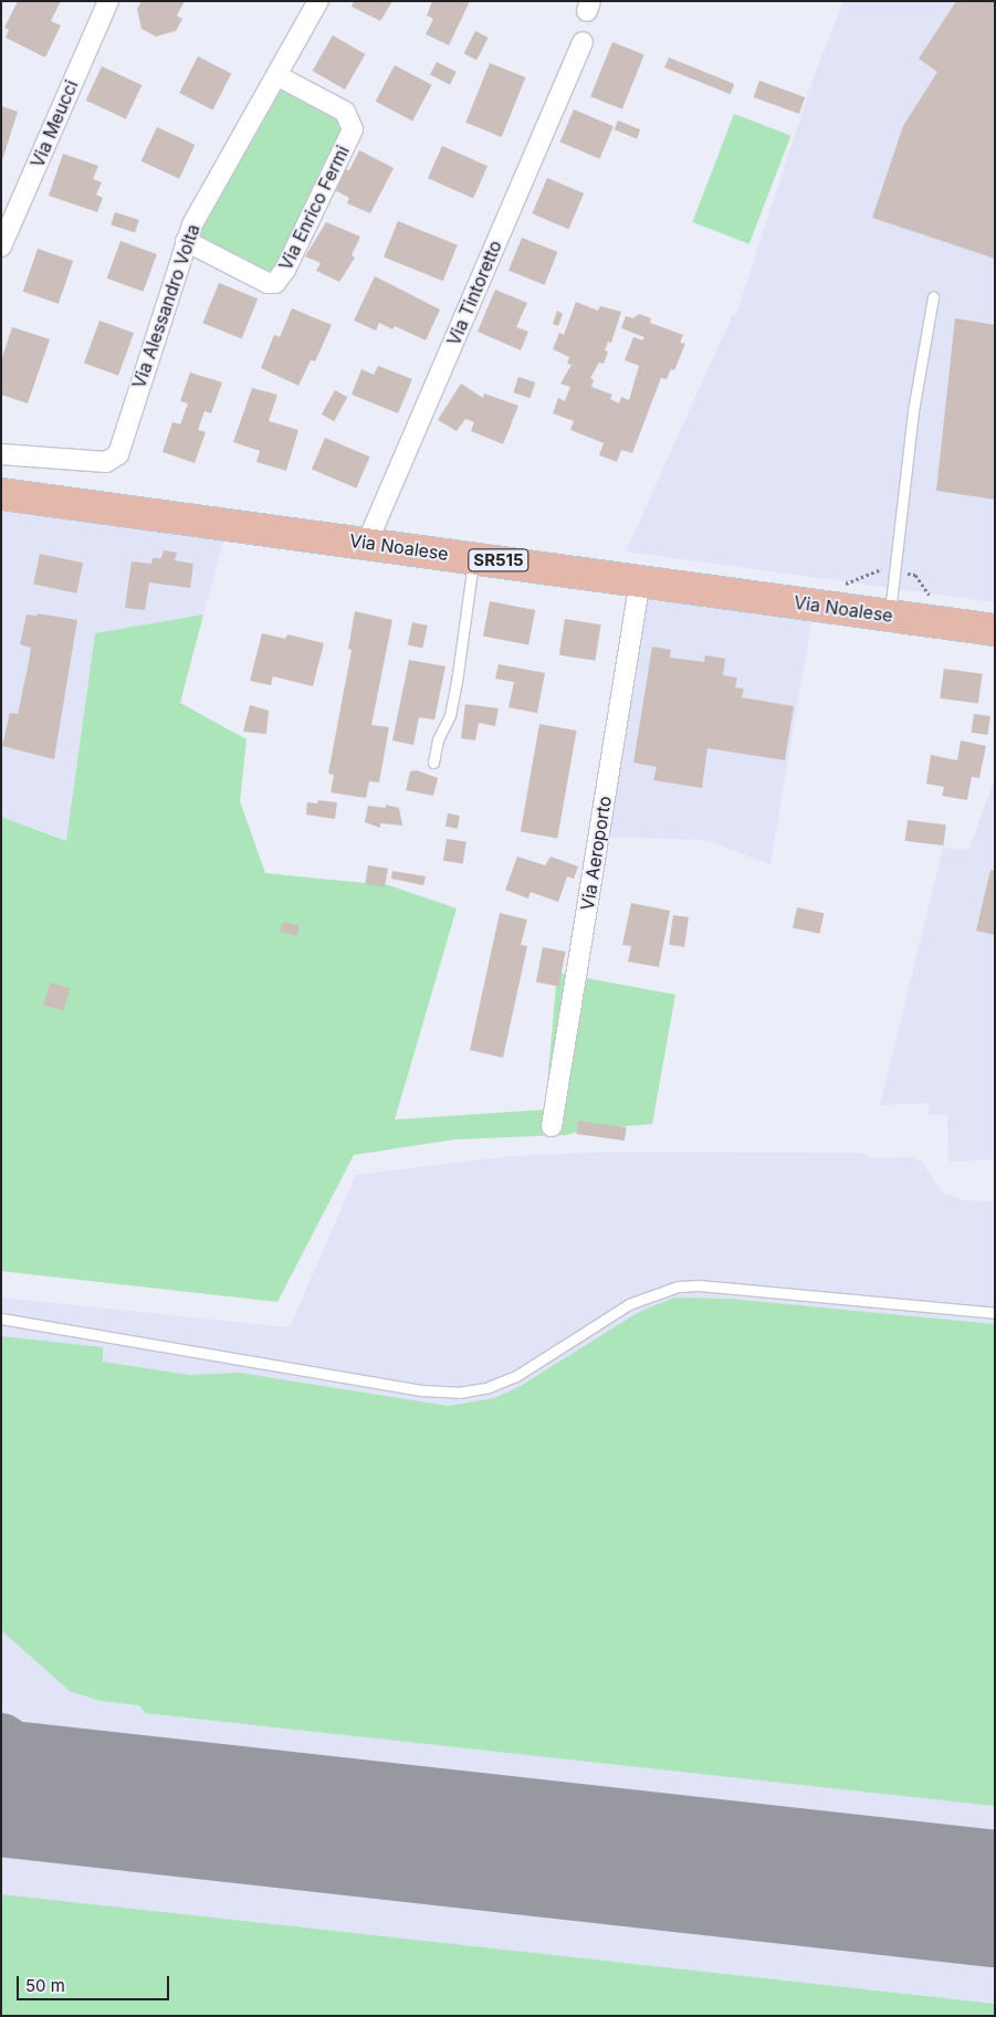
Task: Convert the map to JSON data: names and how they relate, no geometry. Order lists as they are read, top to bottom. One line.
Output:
{"streets":{"main road":["Via Noalese","SR515"],"street":["Via Meucci","Via Enrico Fermi","Via Tintoretto","Via Alessandro Volta","Via Aeroporto"]},"crossings":[["Via Enrico Fermi","Via Alessandro Volta"],["Via Tintoretto","Via Noalese"],["Via Noalese","Via Aeroporto"]],"scale_bar":"50 m"}
